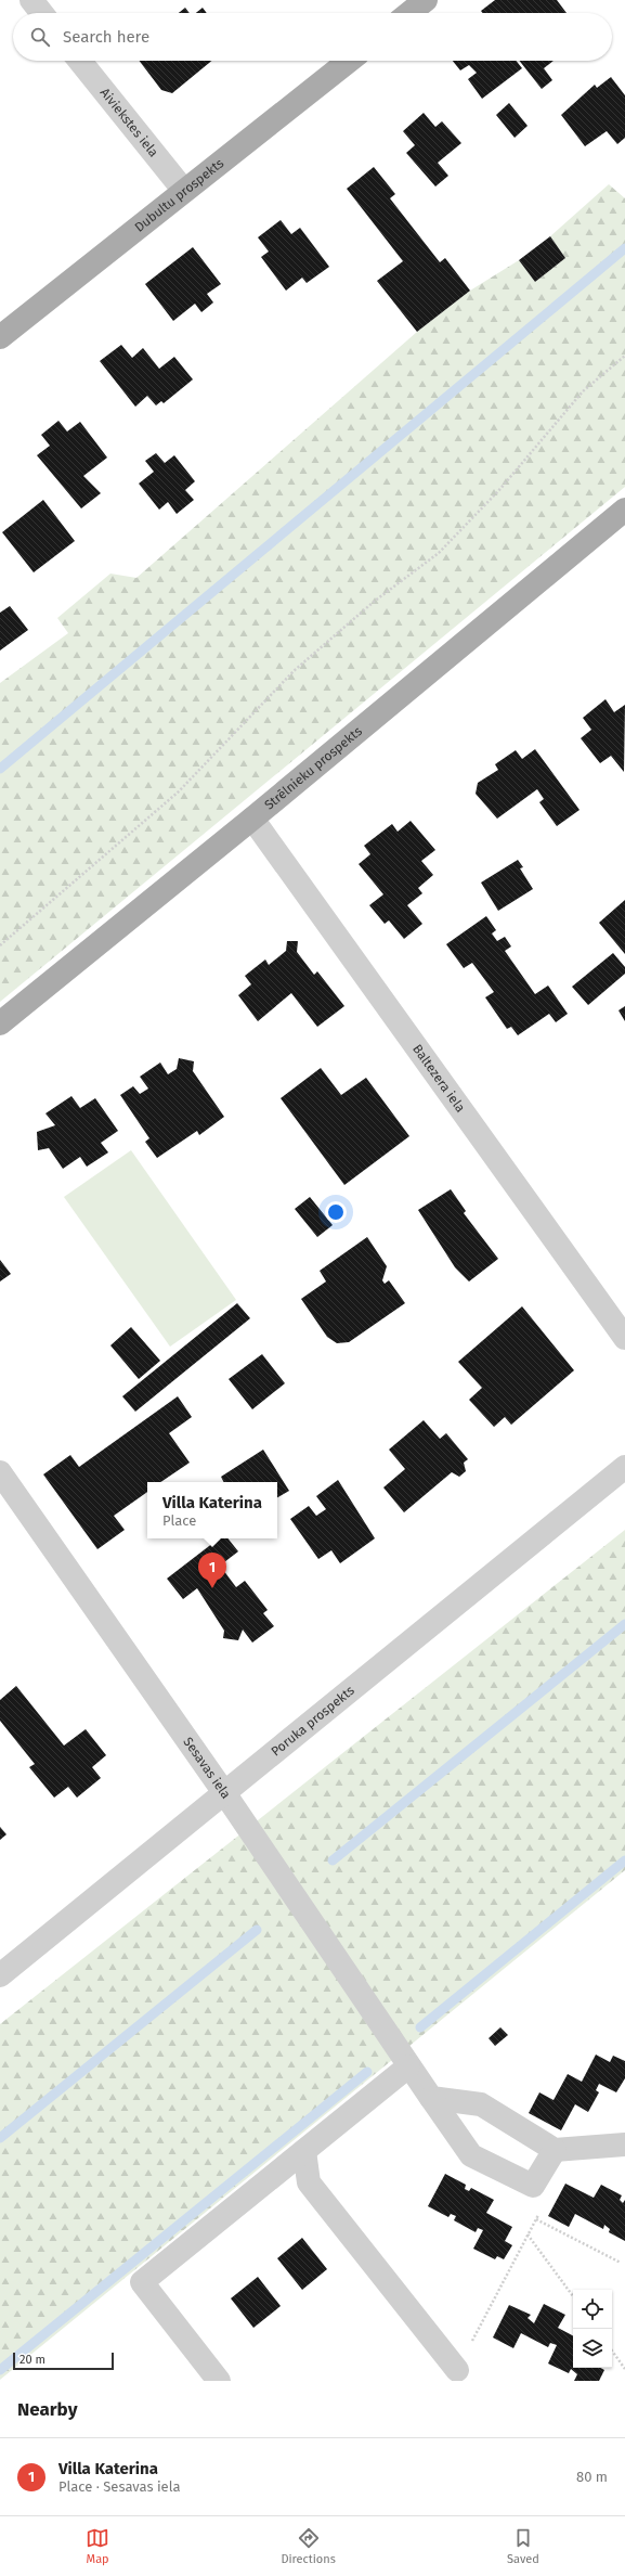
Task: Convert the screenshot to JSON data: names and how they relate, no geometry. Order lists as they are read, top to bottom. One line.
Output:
{"streets":{"main road":["Dubultu prospekts","Strēlnieku prospekts"],"street":["Aiviekstes iela","Baltezera iela","Poruka prospekts","Sesavas iela"]},"crossings":[["Aiviekstes iela","Dubultu prospekts"],["Strēlnieku prospekts","Baltezera iela"],["Poruka prospekts","Sesavas iela"]],"scale_bar":"20 m","page":{"search":"Search here","popup":["Villa Katerina","Place"],"pins":"1","scale":"20 m","heading":"Nearby","list":[{"mark":"1","name":"Villa Katerina","note":"Place · Sesavas iela","value":"80 m"}],"nav":["Map","Directions","Saved"]}}
